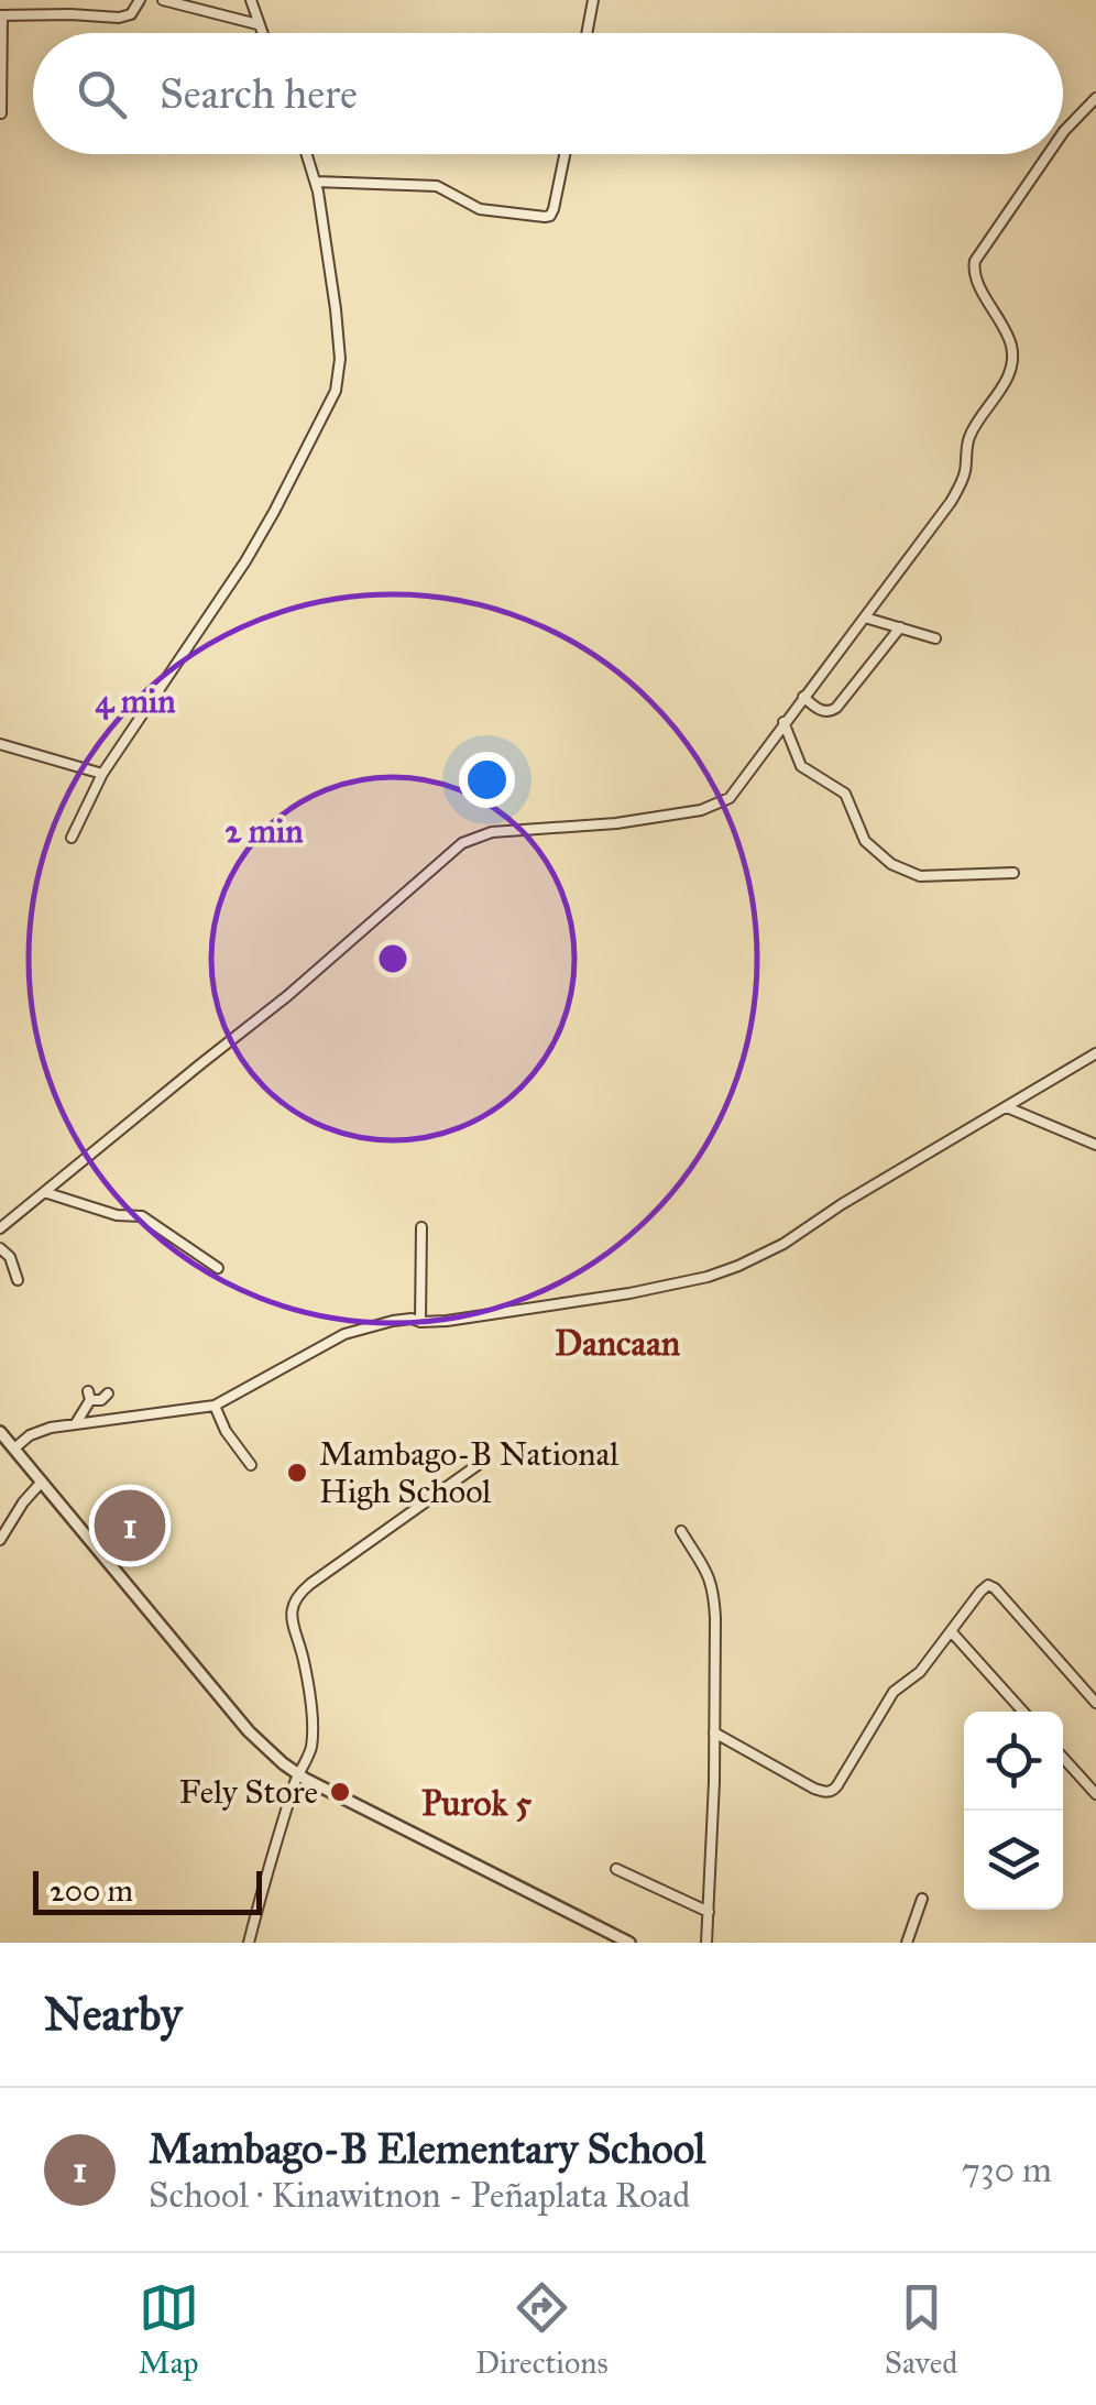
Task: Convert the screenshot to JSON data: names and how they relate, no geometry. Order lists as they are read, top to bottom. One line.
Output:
{"districts":["Dancaan","Purok 5"],"places":["Mambago-B National High School","Fely Store"],"scale_bar":"200 m","page":{"search":"Search here","pins":"1","scale":"200 m","heading":"Nearby","list":[{"mark":"1","name":"Mambago-B Elementary School","note":"School · Kinawitnon - Peñaplata Road","value":"730 m"}],"nav":["Map","Directions","Saved"]},"rings":["4 min","2 min"]}
